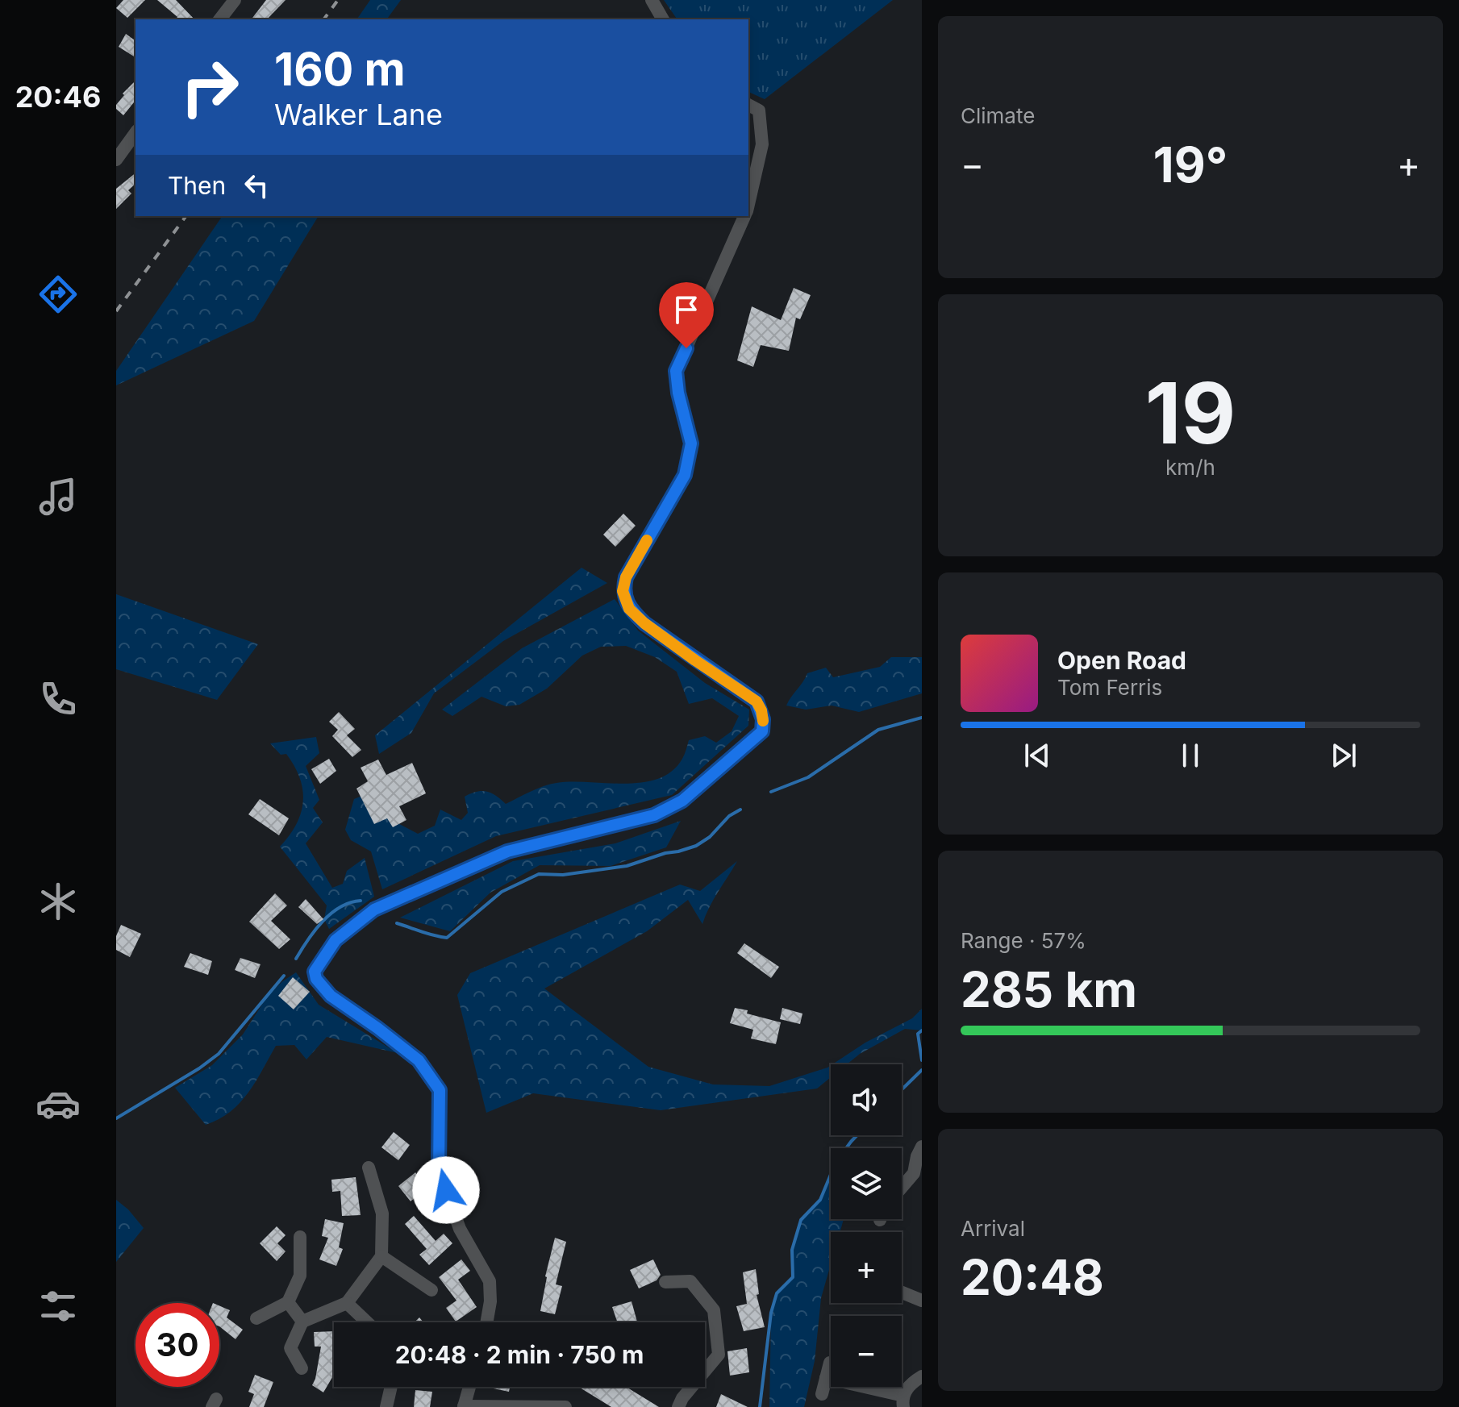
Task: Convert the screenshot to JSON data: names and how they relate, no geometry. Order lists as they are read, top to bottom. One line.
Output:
{"page":{"tabs":"20:46","tile":["Climate",["19","km/h"],["Range · 57%","285 km"],["Arrival","20:48"]],"turn":["160 m","Walker Lane"],"heat":["−","19°","+"],"then":"Then","song":["Open Road","Tom Ferris"],"map_buttons":["+","−"],"limit":"30","trip":"20:48 · 2 min · 750 m"}}
